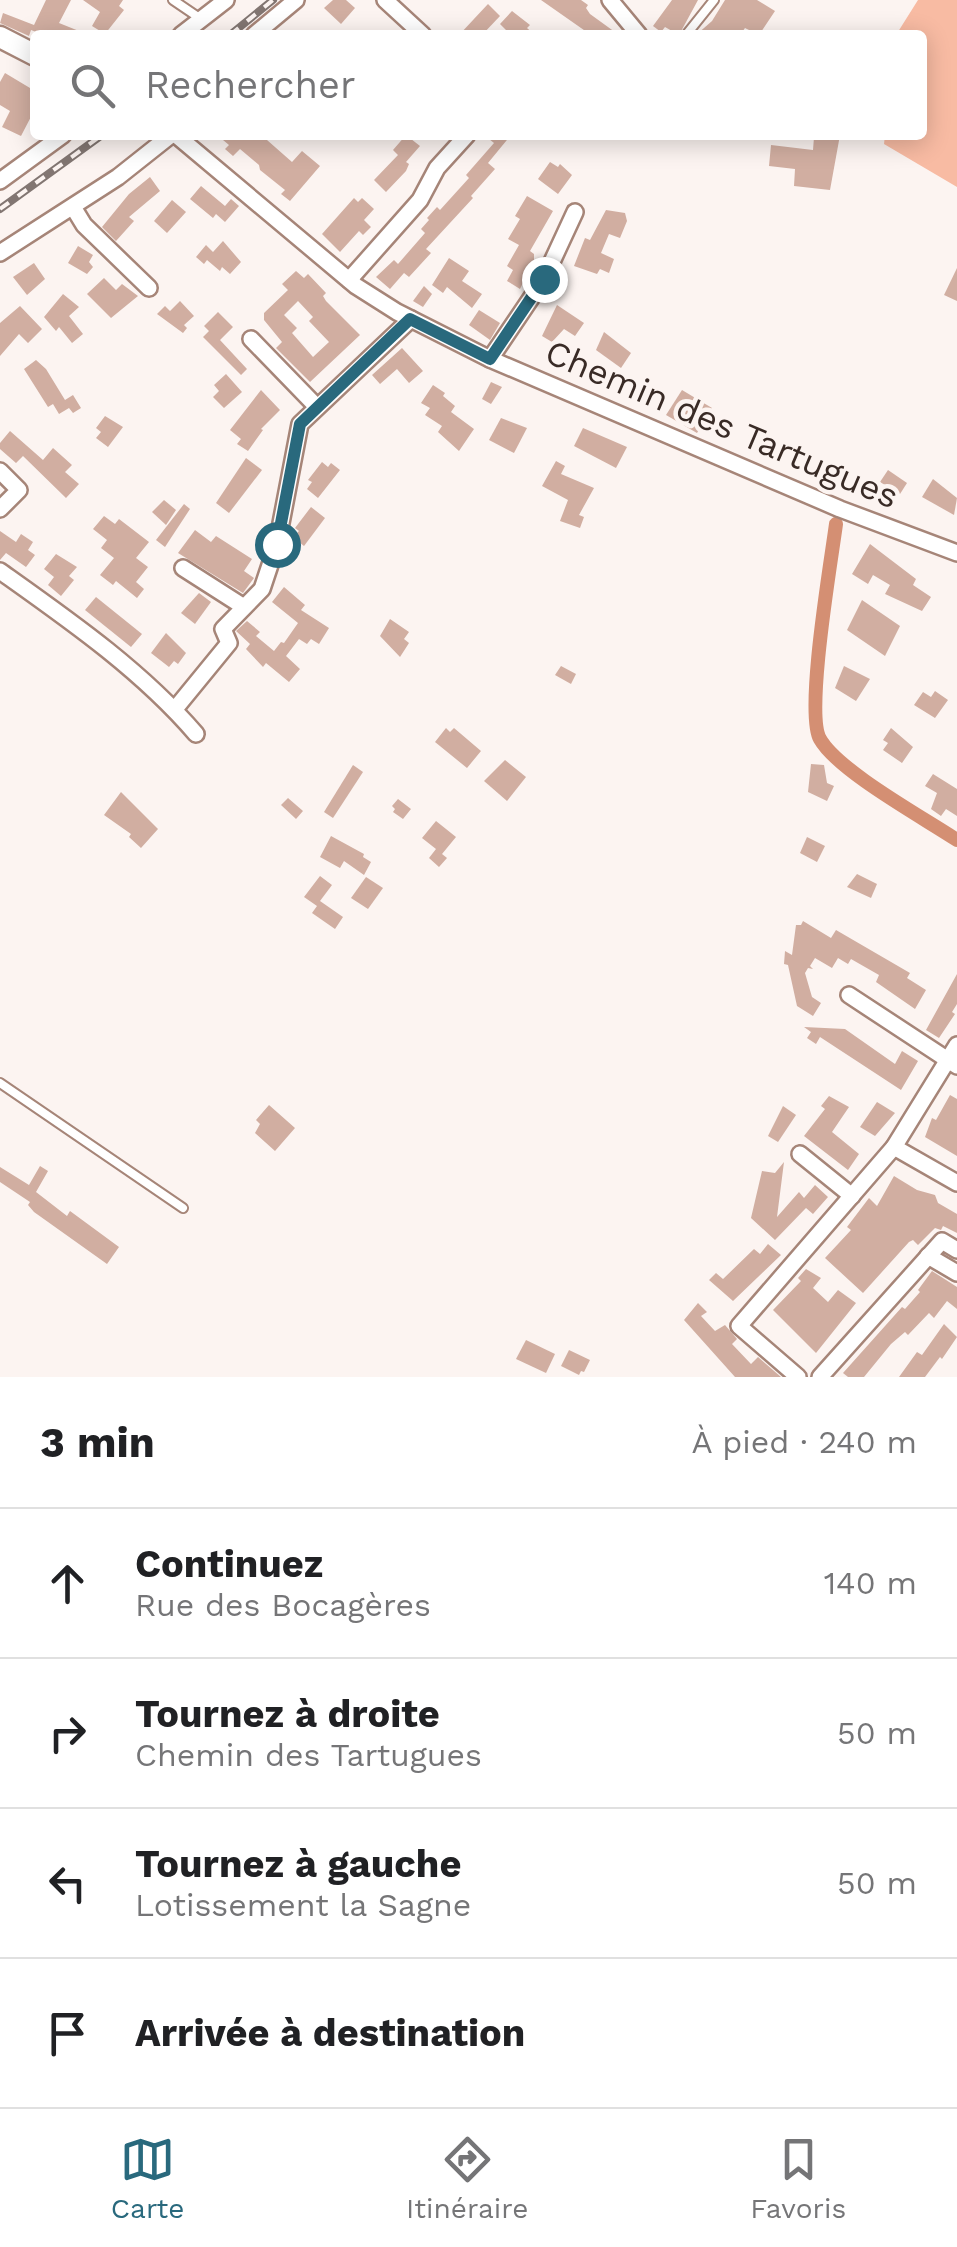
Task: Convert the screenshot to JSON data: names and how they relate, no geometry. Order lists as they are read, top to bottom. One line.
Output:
{"streets":{"street":["Chemin des Tartugues"]},"page":{"search":"Rechercher","heading":["3 min","À pied · 240 m"],"list":[["Continuez","Rue des Bocagères","140 m"],["Tournez à droite","Chemin des Tartugues","50 m"],["Tournez à gauche","Lotissement la Sagne","50 m"],"Arrivée à destination"],"nav":["Carte","Itinéraire","Favoris"]}}
